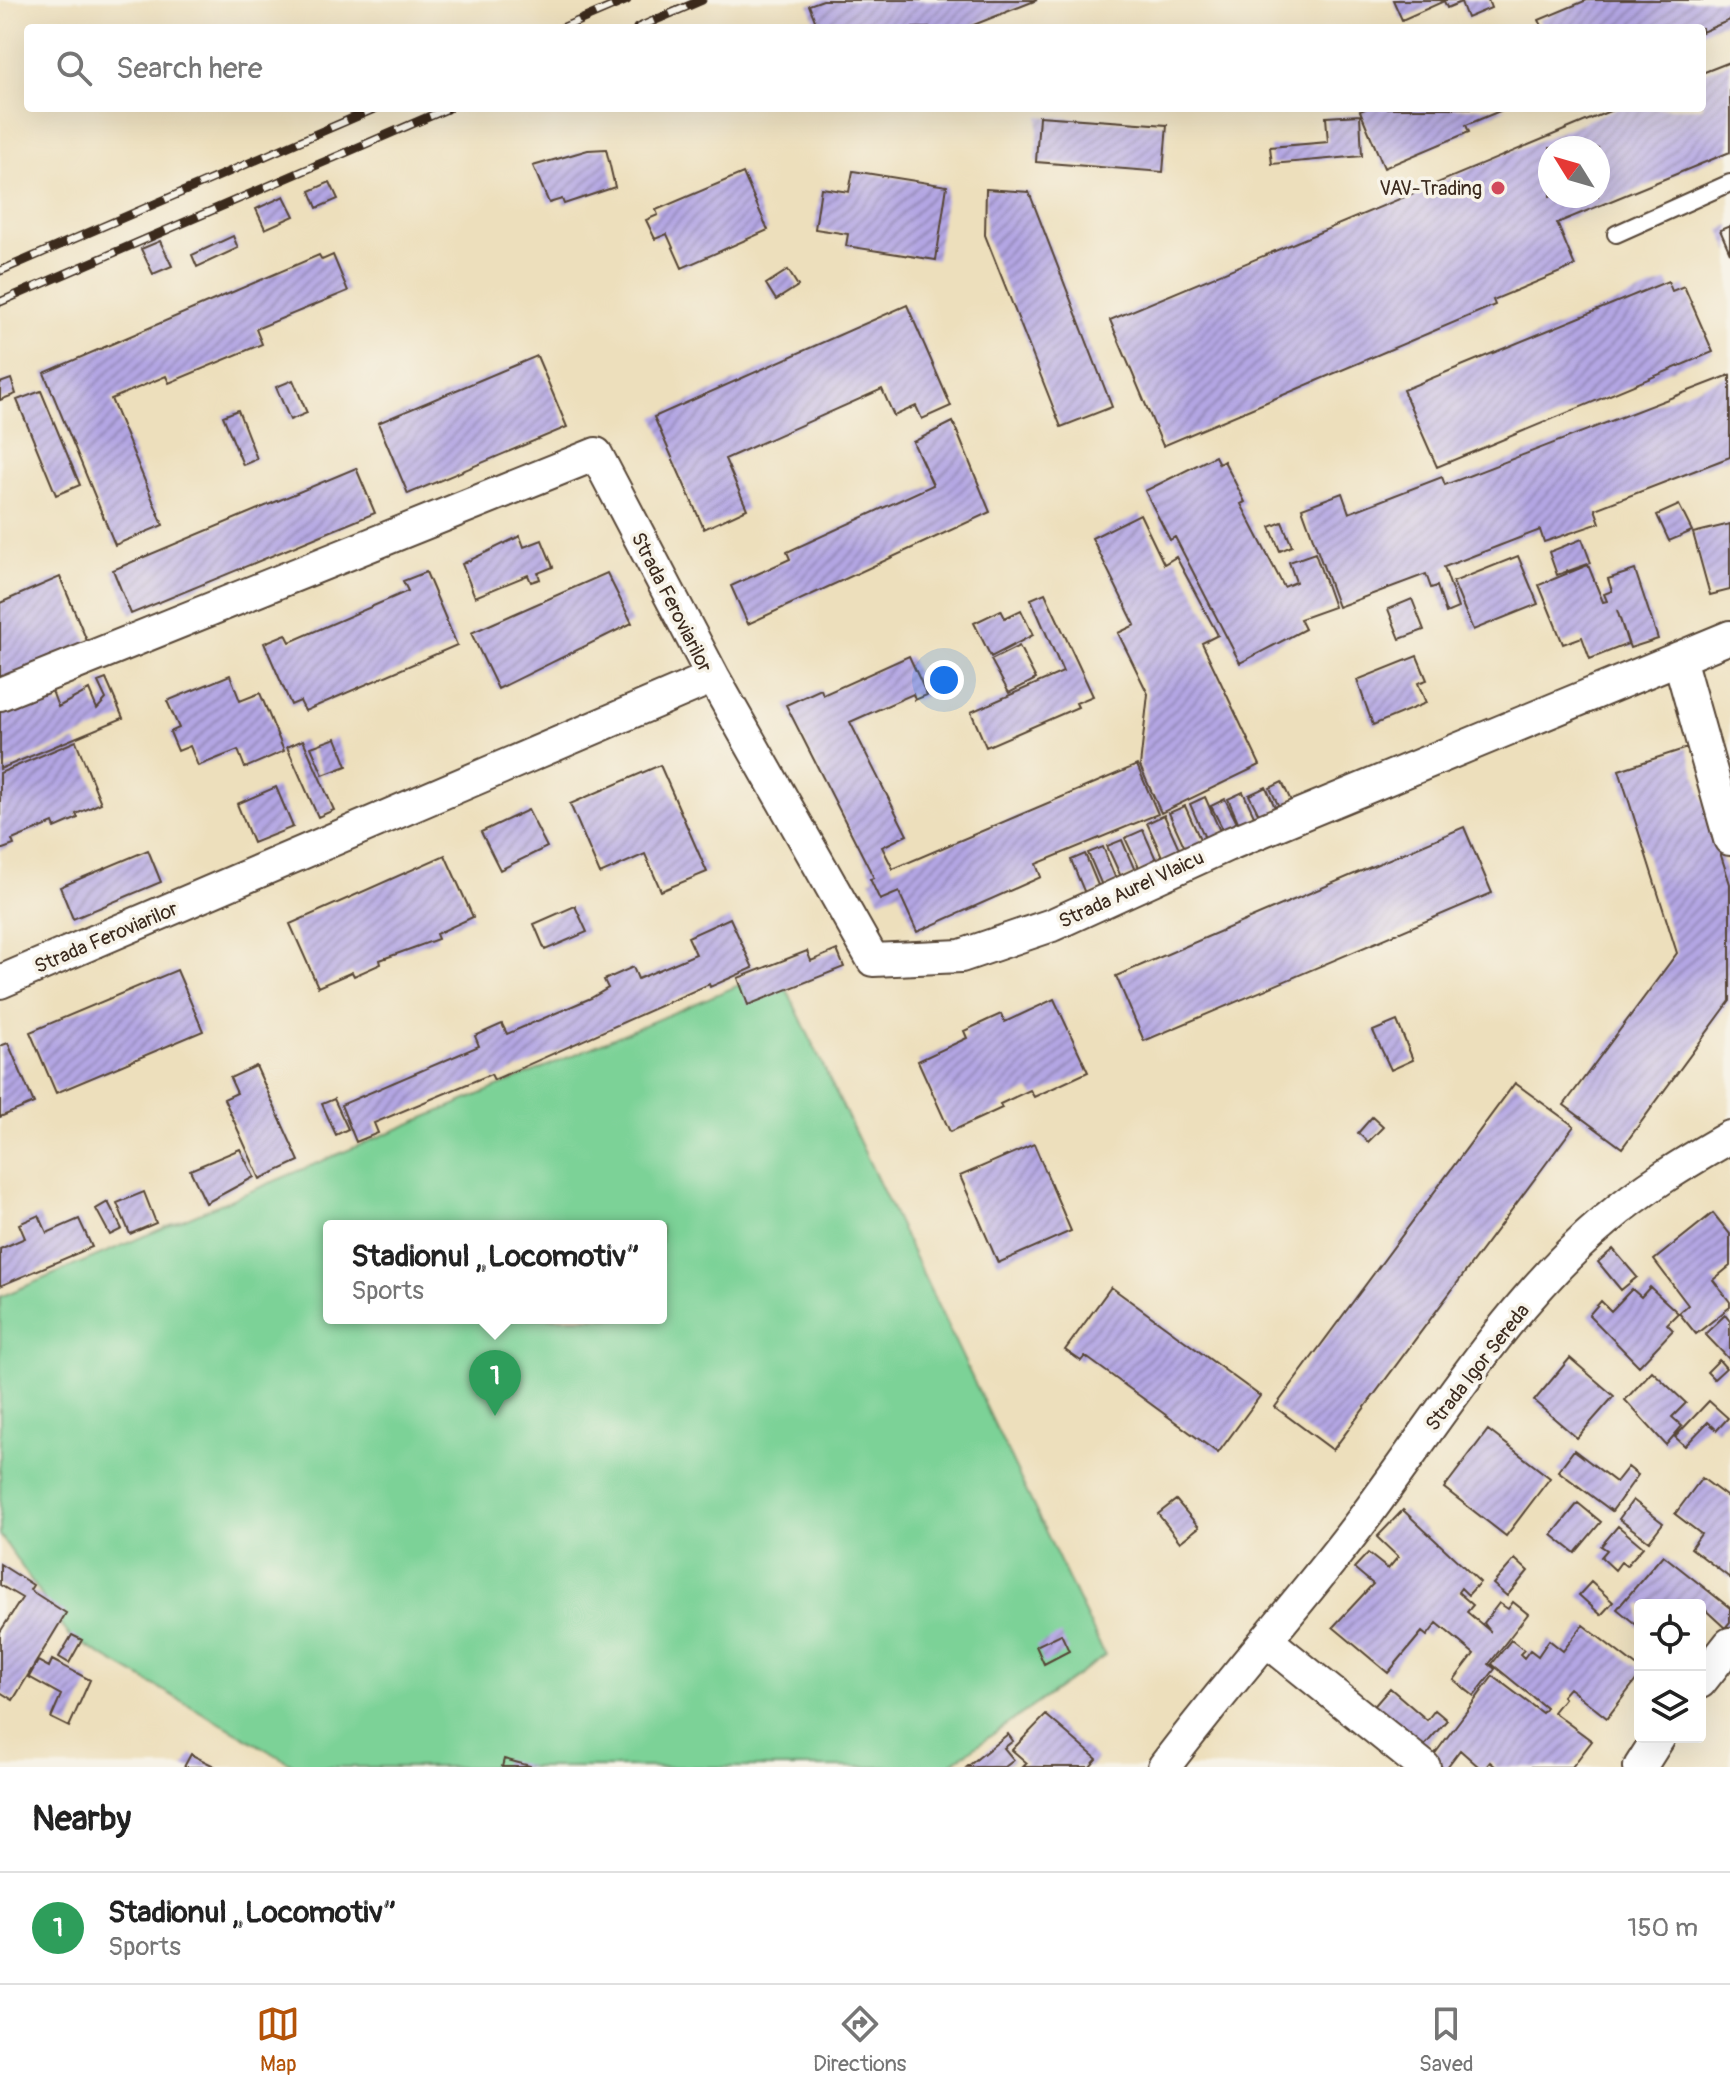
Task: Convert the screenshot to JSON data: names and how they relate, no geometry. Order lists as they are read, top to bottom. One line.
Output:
{"streets":{"street":["Strada Feroviarilor","Strada Aurel Vlaicu","Strada Igor Sereda"]},"crossings":[["Strada Feroviarilor","Strada Aurel Vlaicu"]],"places":["VAV-Trading"],"north":"top left","page":{"search":"Search here","popup":["Stadionul „Locomotiv”","Sports"],"pins":"1","heading":"Nearby","list":[{"mark":"1","name":"Stadionul „Locomotiv”","note":"Sports","value":"150 m"}],"nav":["Map","Directions","Saved"]}}
